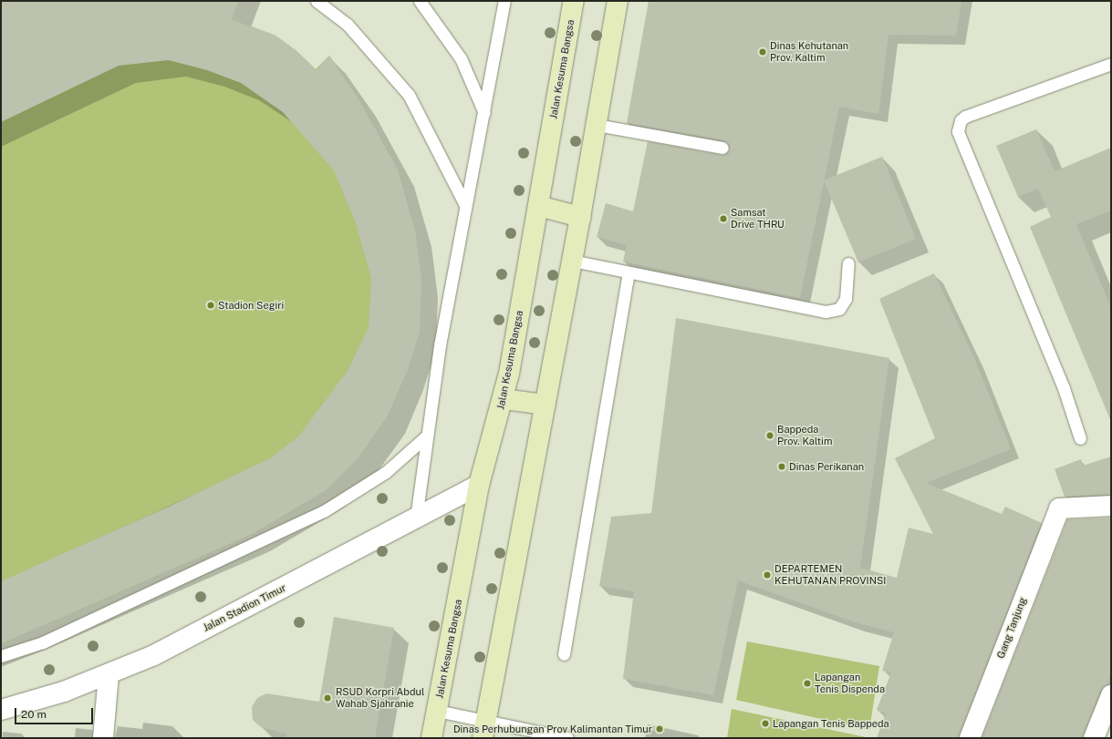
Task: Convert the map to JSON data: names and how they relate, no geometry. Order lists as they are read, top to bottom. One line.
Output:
{"streets":{"street":["Jalan Kesuma Bangsa","Jalan Stadion Timur","Gang Tanjung"]},"crossings":[["Jalan Kesuma Bangsa","Jalan Stadion Timur"]],"places":["Dinas Kehutanan Prov. Kaltim","Samsat Drive THRU","Stadion Segiri","Bappeda Prov. Kaltim","Dinas Perikanan","DEPARTEMEN KEHUTANAN PROVINSI","Lapangan Tenis Dispenda","RSUD Korpri Abdul Wahab Sjahranie","Lapangan Tenis Bappeda","Dinas Perhubungan Prov Kalimantan Timur"],"scale_bar":"20 m"}
